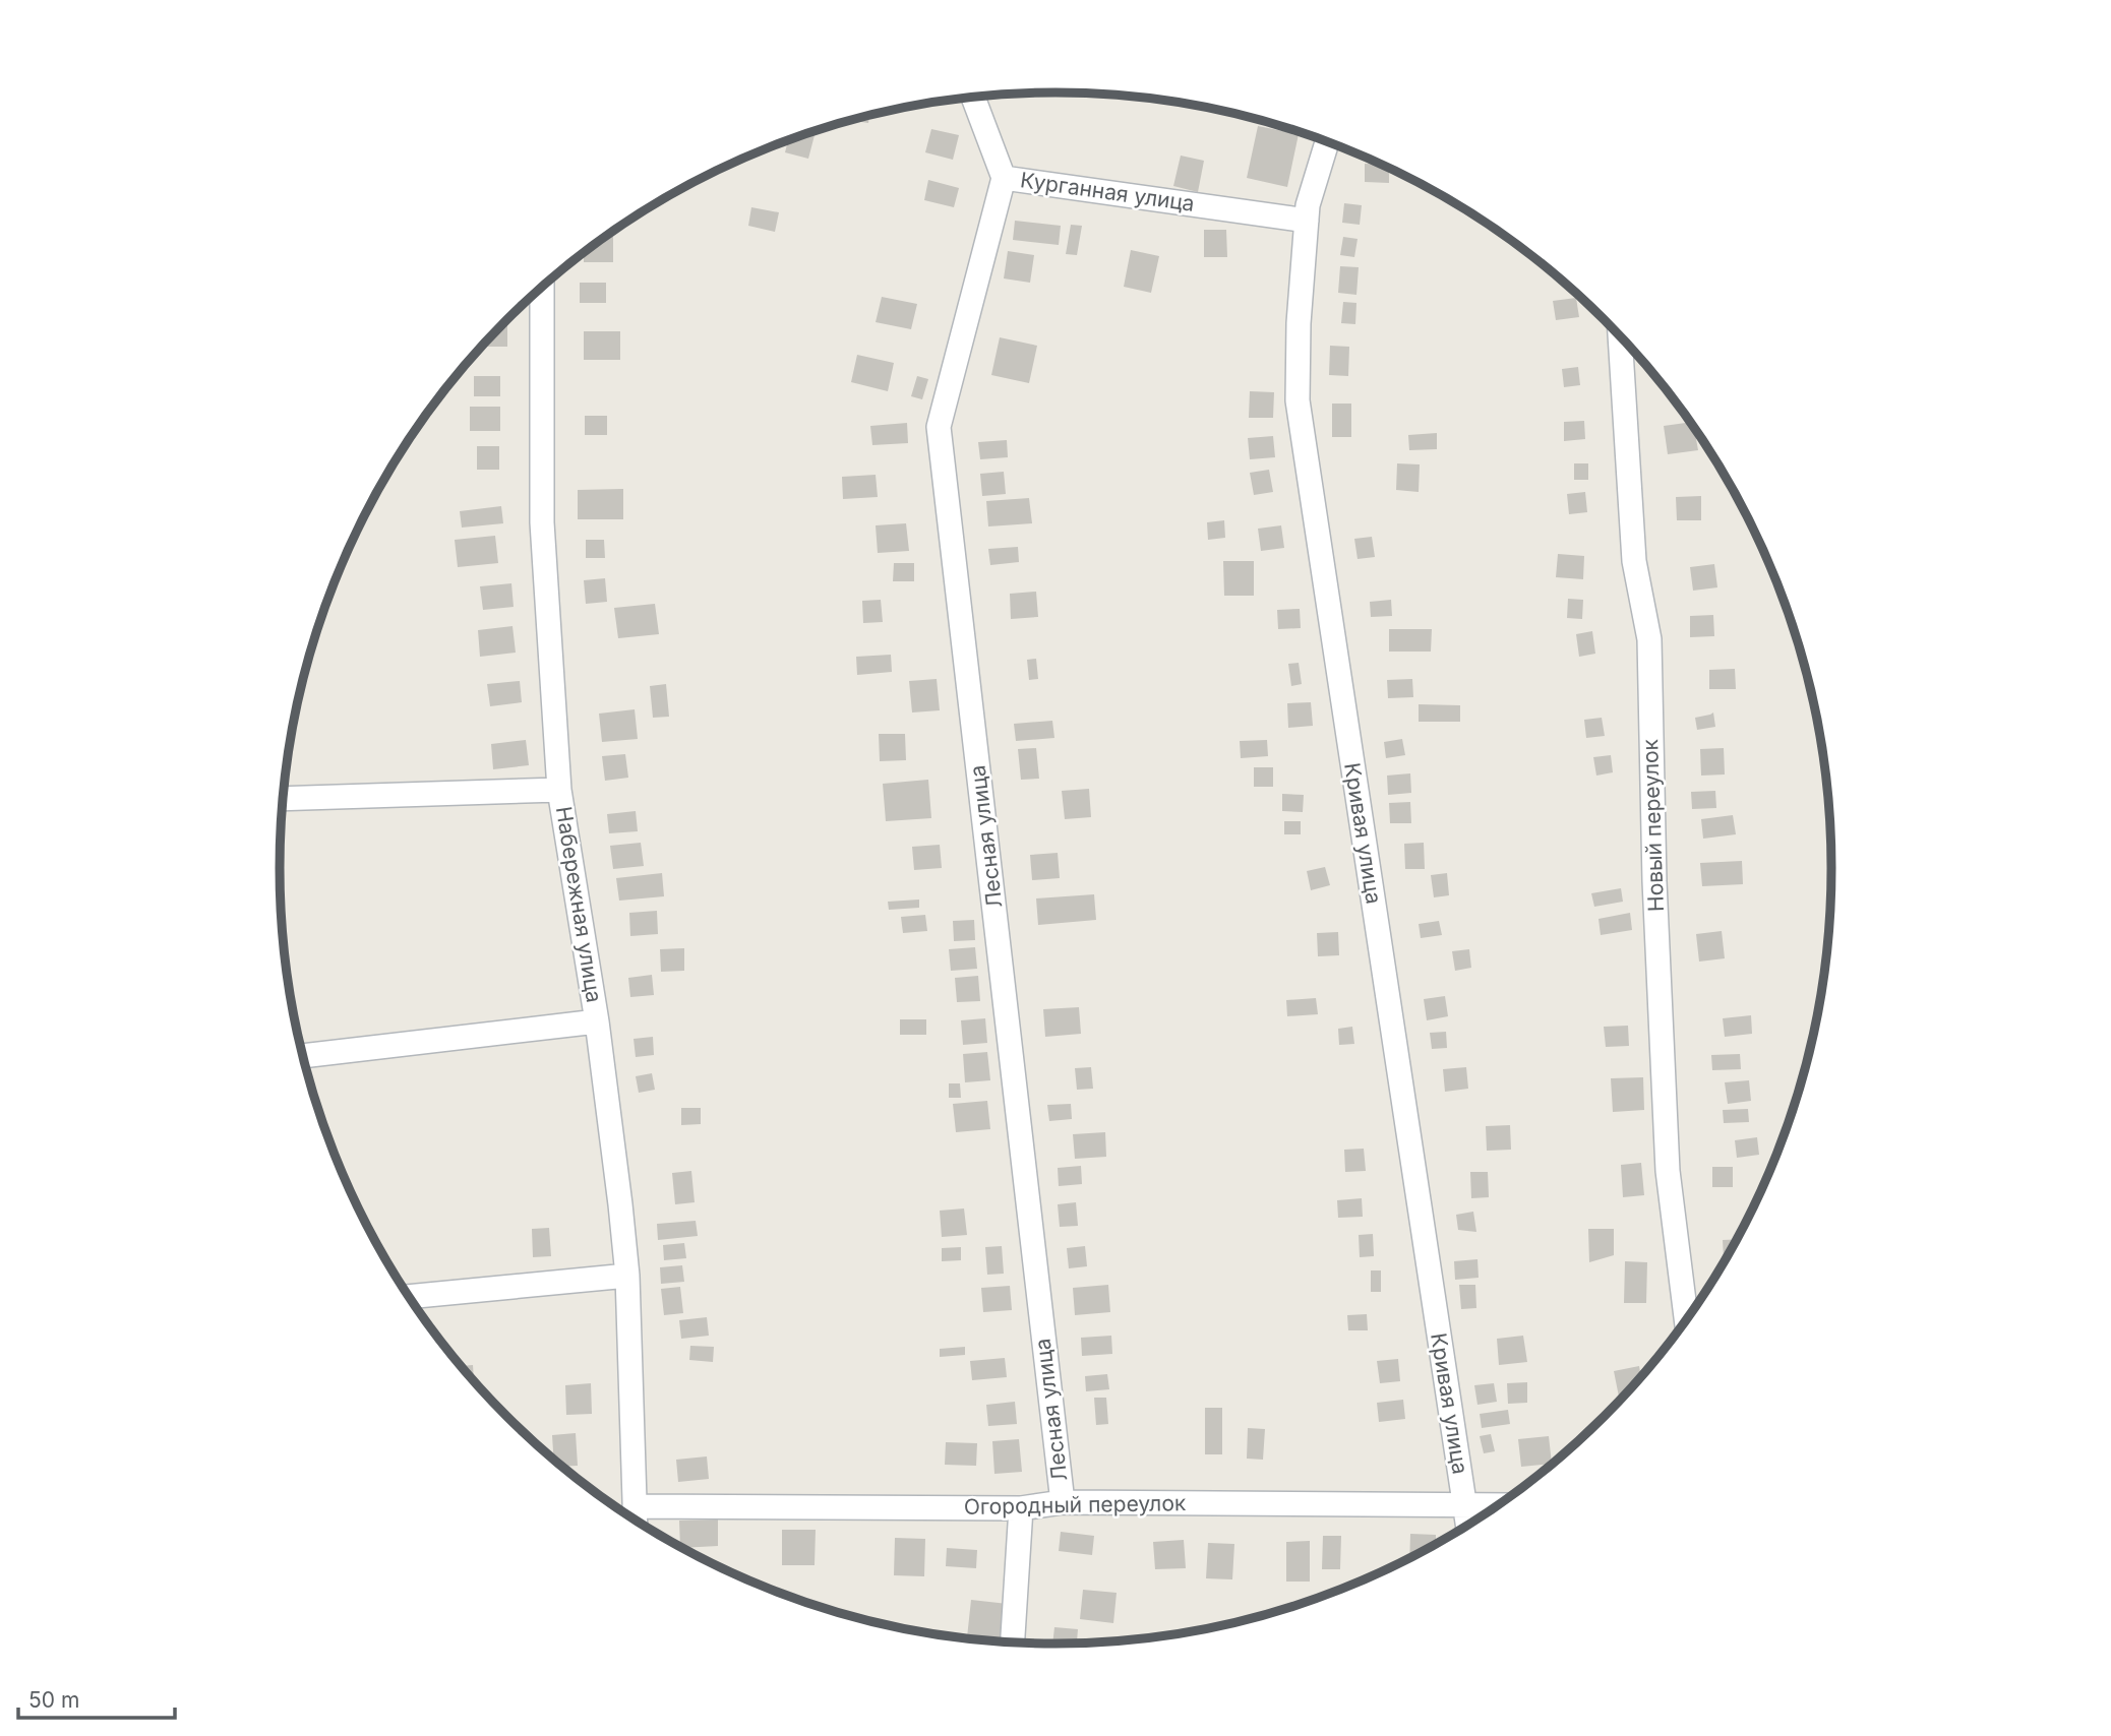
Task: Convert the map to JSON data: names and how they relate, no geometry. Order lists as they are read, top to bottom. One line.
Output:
{"streets":{"street":["Курганная улица","Новый переулок","Кривая улица","Лесная улица","Набережная улица","Огородный переулок"]},"crossings":[["Курганная улица","Кривая улица"],["Курганная улица","Лесная улица"],["Кривая улица","Огородный переулок"],["Лесная улица","Огородный переулок"],["Набережная улица","Огородный переулок"]],"scale_bar":"50 m"}
